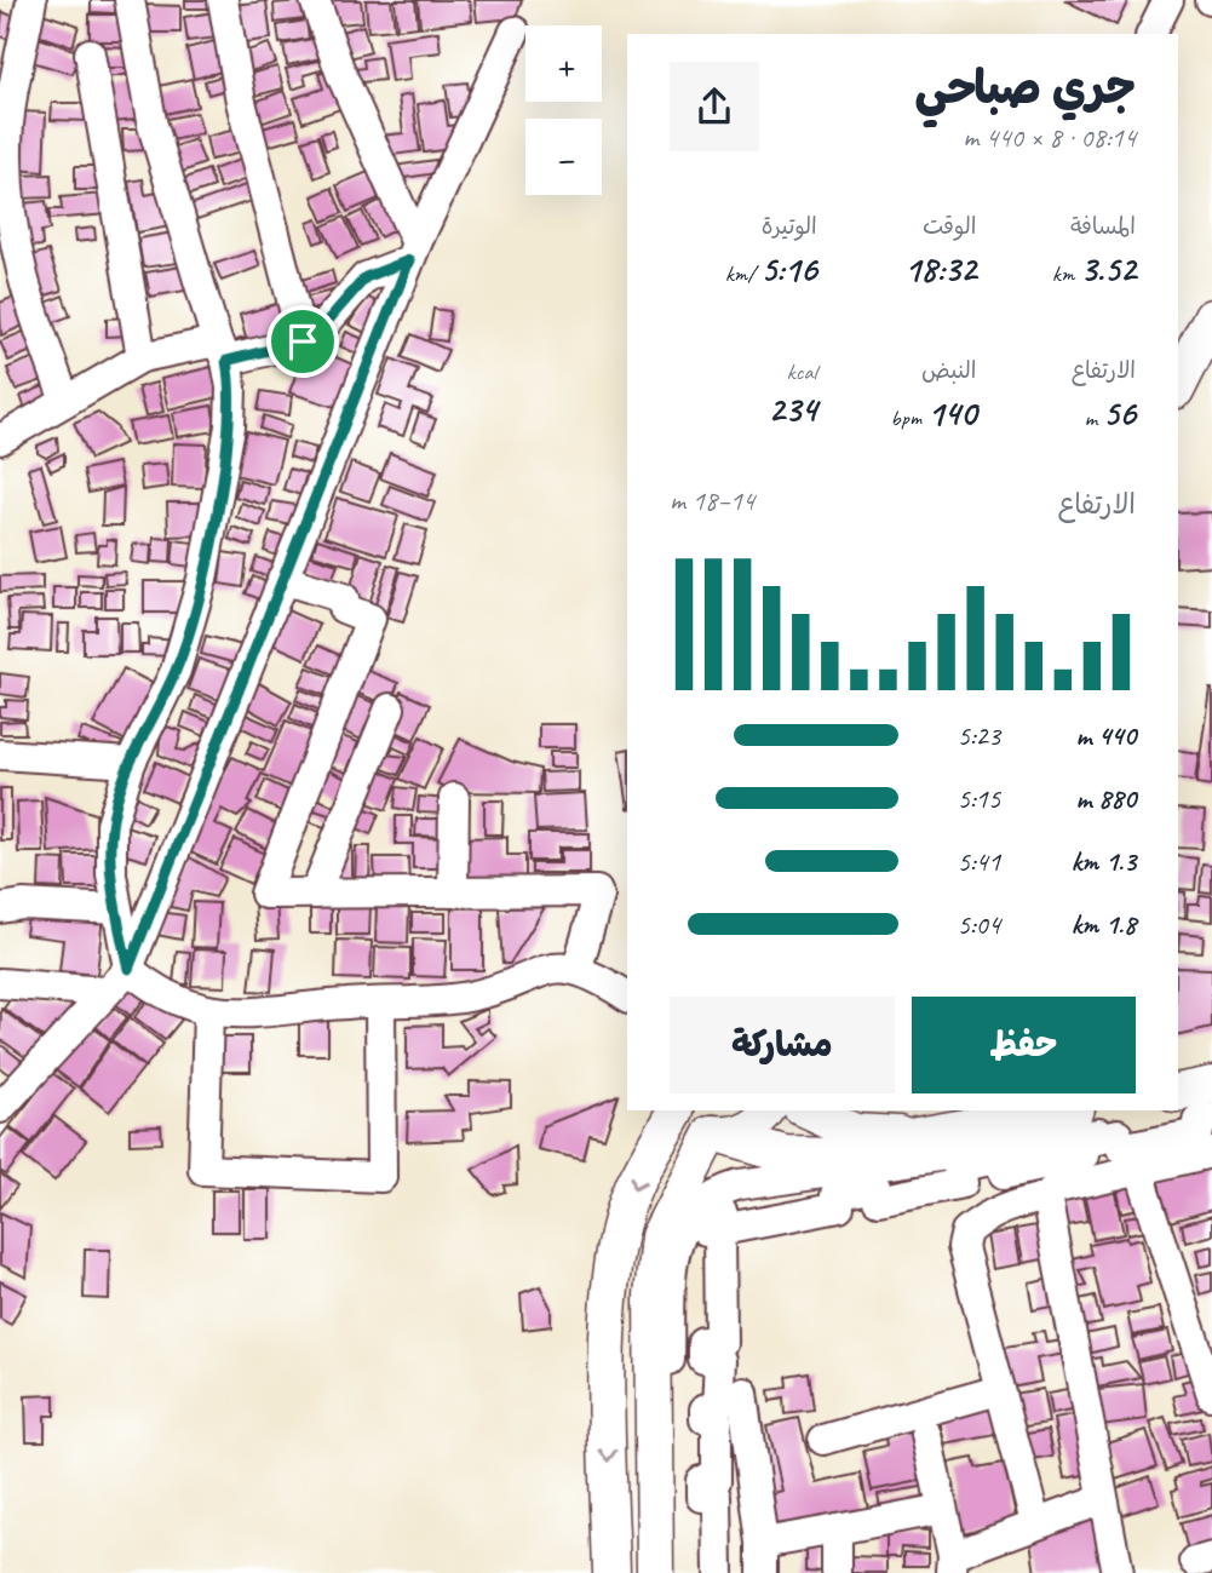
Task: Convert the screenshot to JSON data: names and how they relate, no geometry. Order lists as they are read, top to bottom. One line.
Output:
{"page":{"map_buttons":["+","−"],"heading":["جري صباحي","08:14 · 8 × 440 m"],"stats":[["المسافة","3.52 km"],["الوقت","18:32"],["الوتيرة","5:16 /km"],["الارتفاع","56 m"],["النبض","140 bpm"],["kcal","234"]],"chart":["الارتفاع","14–18 m"],"list":[{"name":"440 m","note":"5:23"},{"name":"880 m","note":"5:15"},{"name":"1.3 km","note":"5:41"},{"name":"1.8 km","note":"5:04"}],"buttons":["حفظ","مشاركة"]}}
